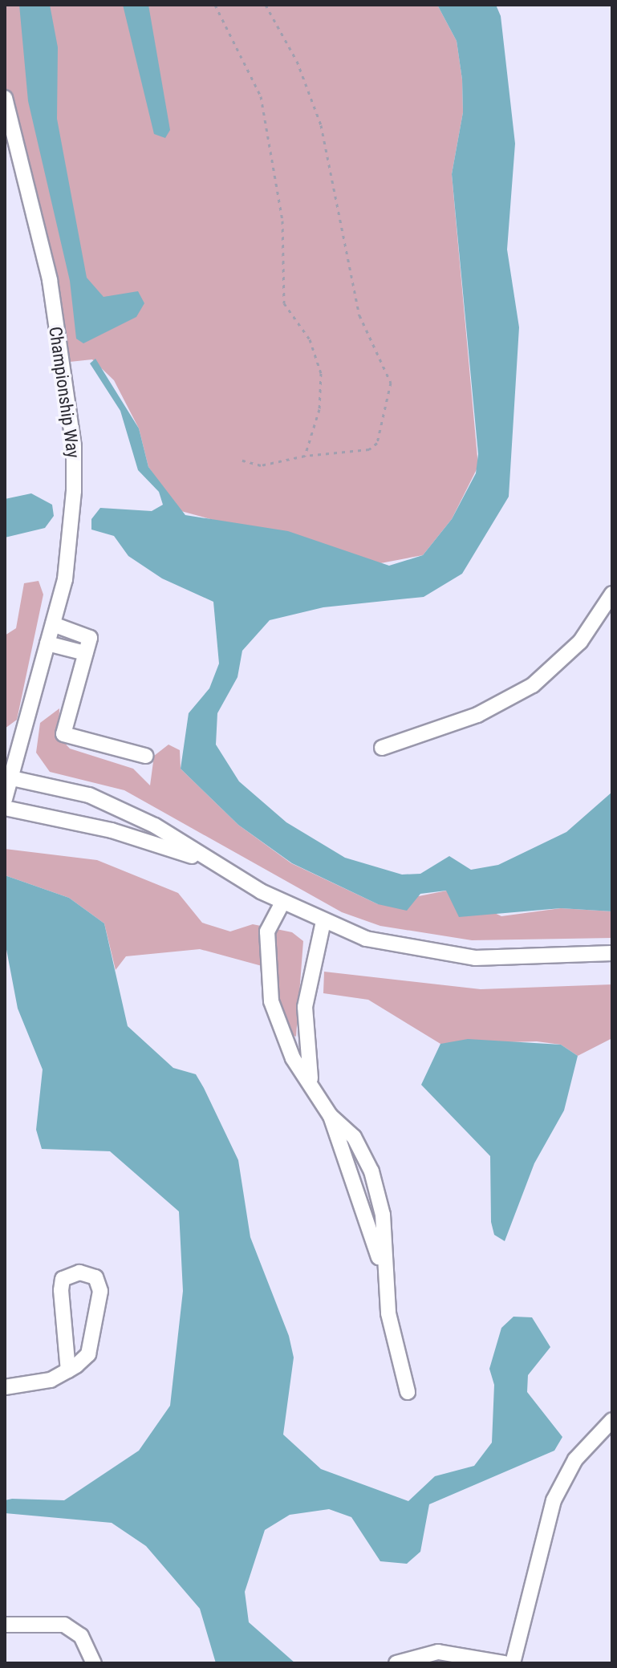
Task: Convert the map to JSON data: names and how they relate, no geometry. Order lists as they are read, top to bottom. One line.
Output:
{"streets":{"street":["Championship Way"]}}
